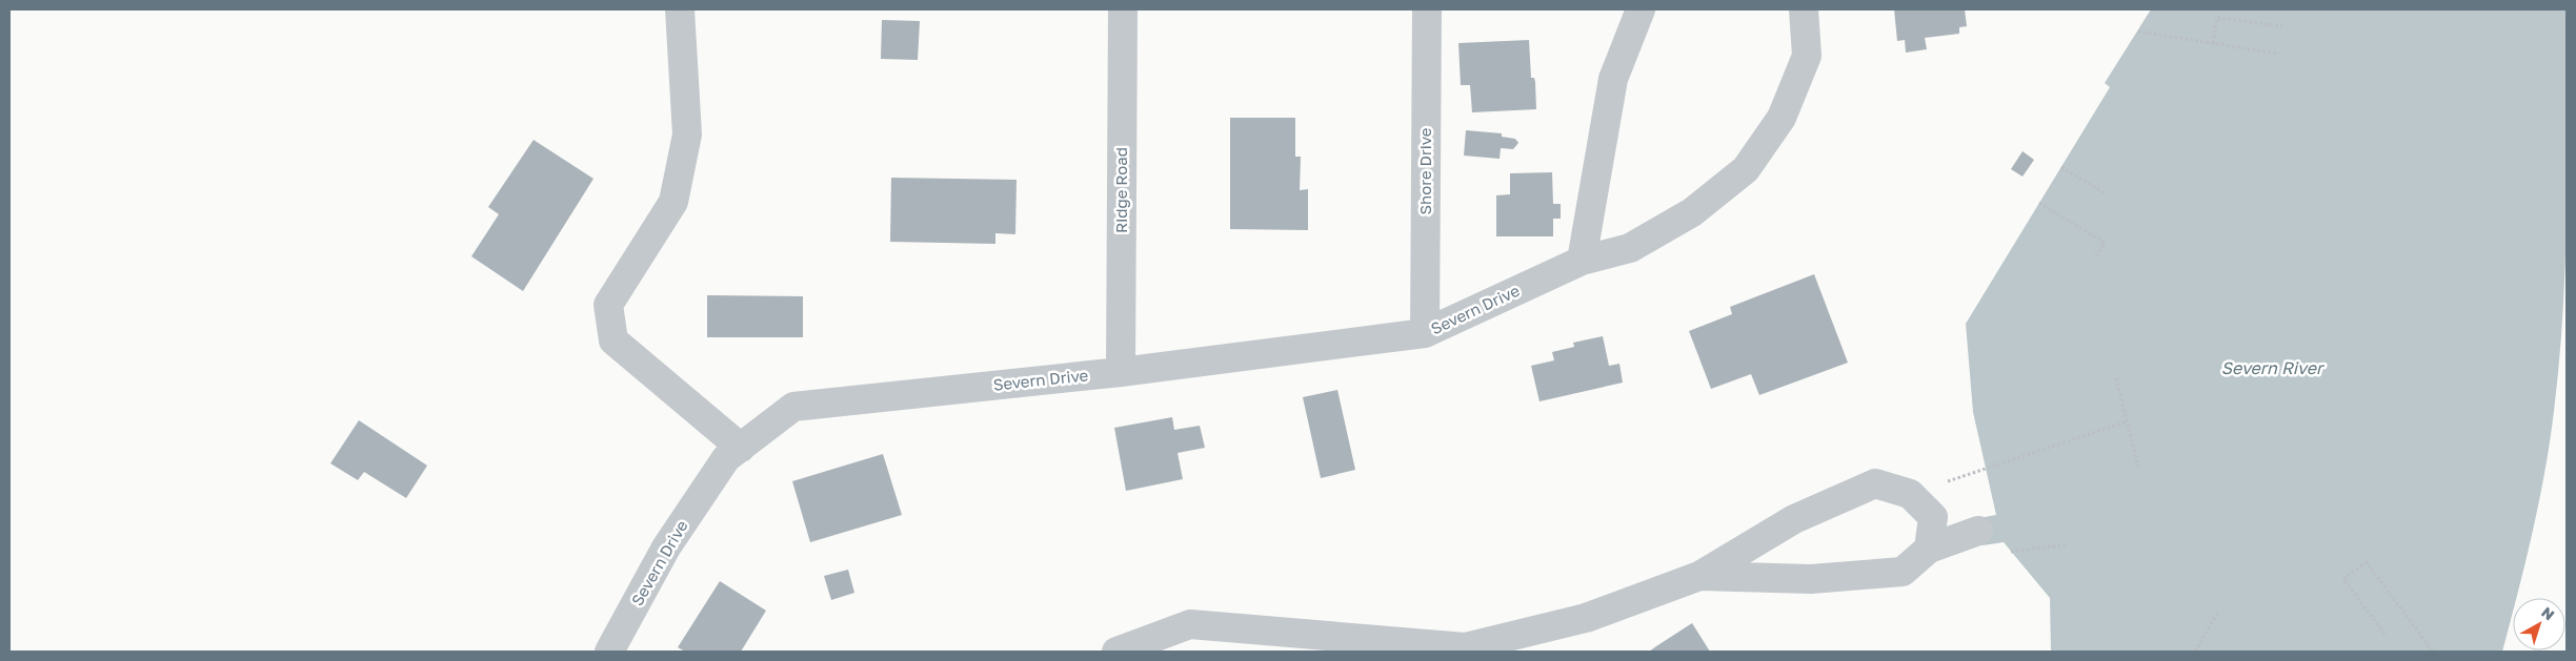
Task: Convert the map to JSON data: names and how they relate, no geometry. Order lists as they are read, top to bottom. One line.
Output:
{"streets":{"street":["Shore Drive","Ridge Road","Severn Drive"]},"crossings":[["Shore Drive","Severn Drive"],["Ridge Road","Severn Drive"]],"water":["Severn River"],"north":"top right"}
